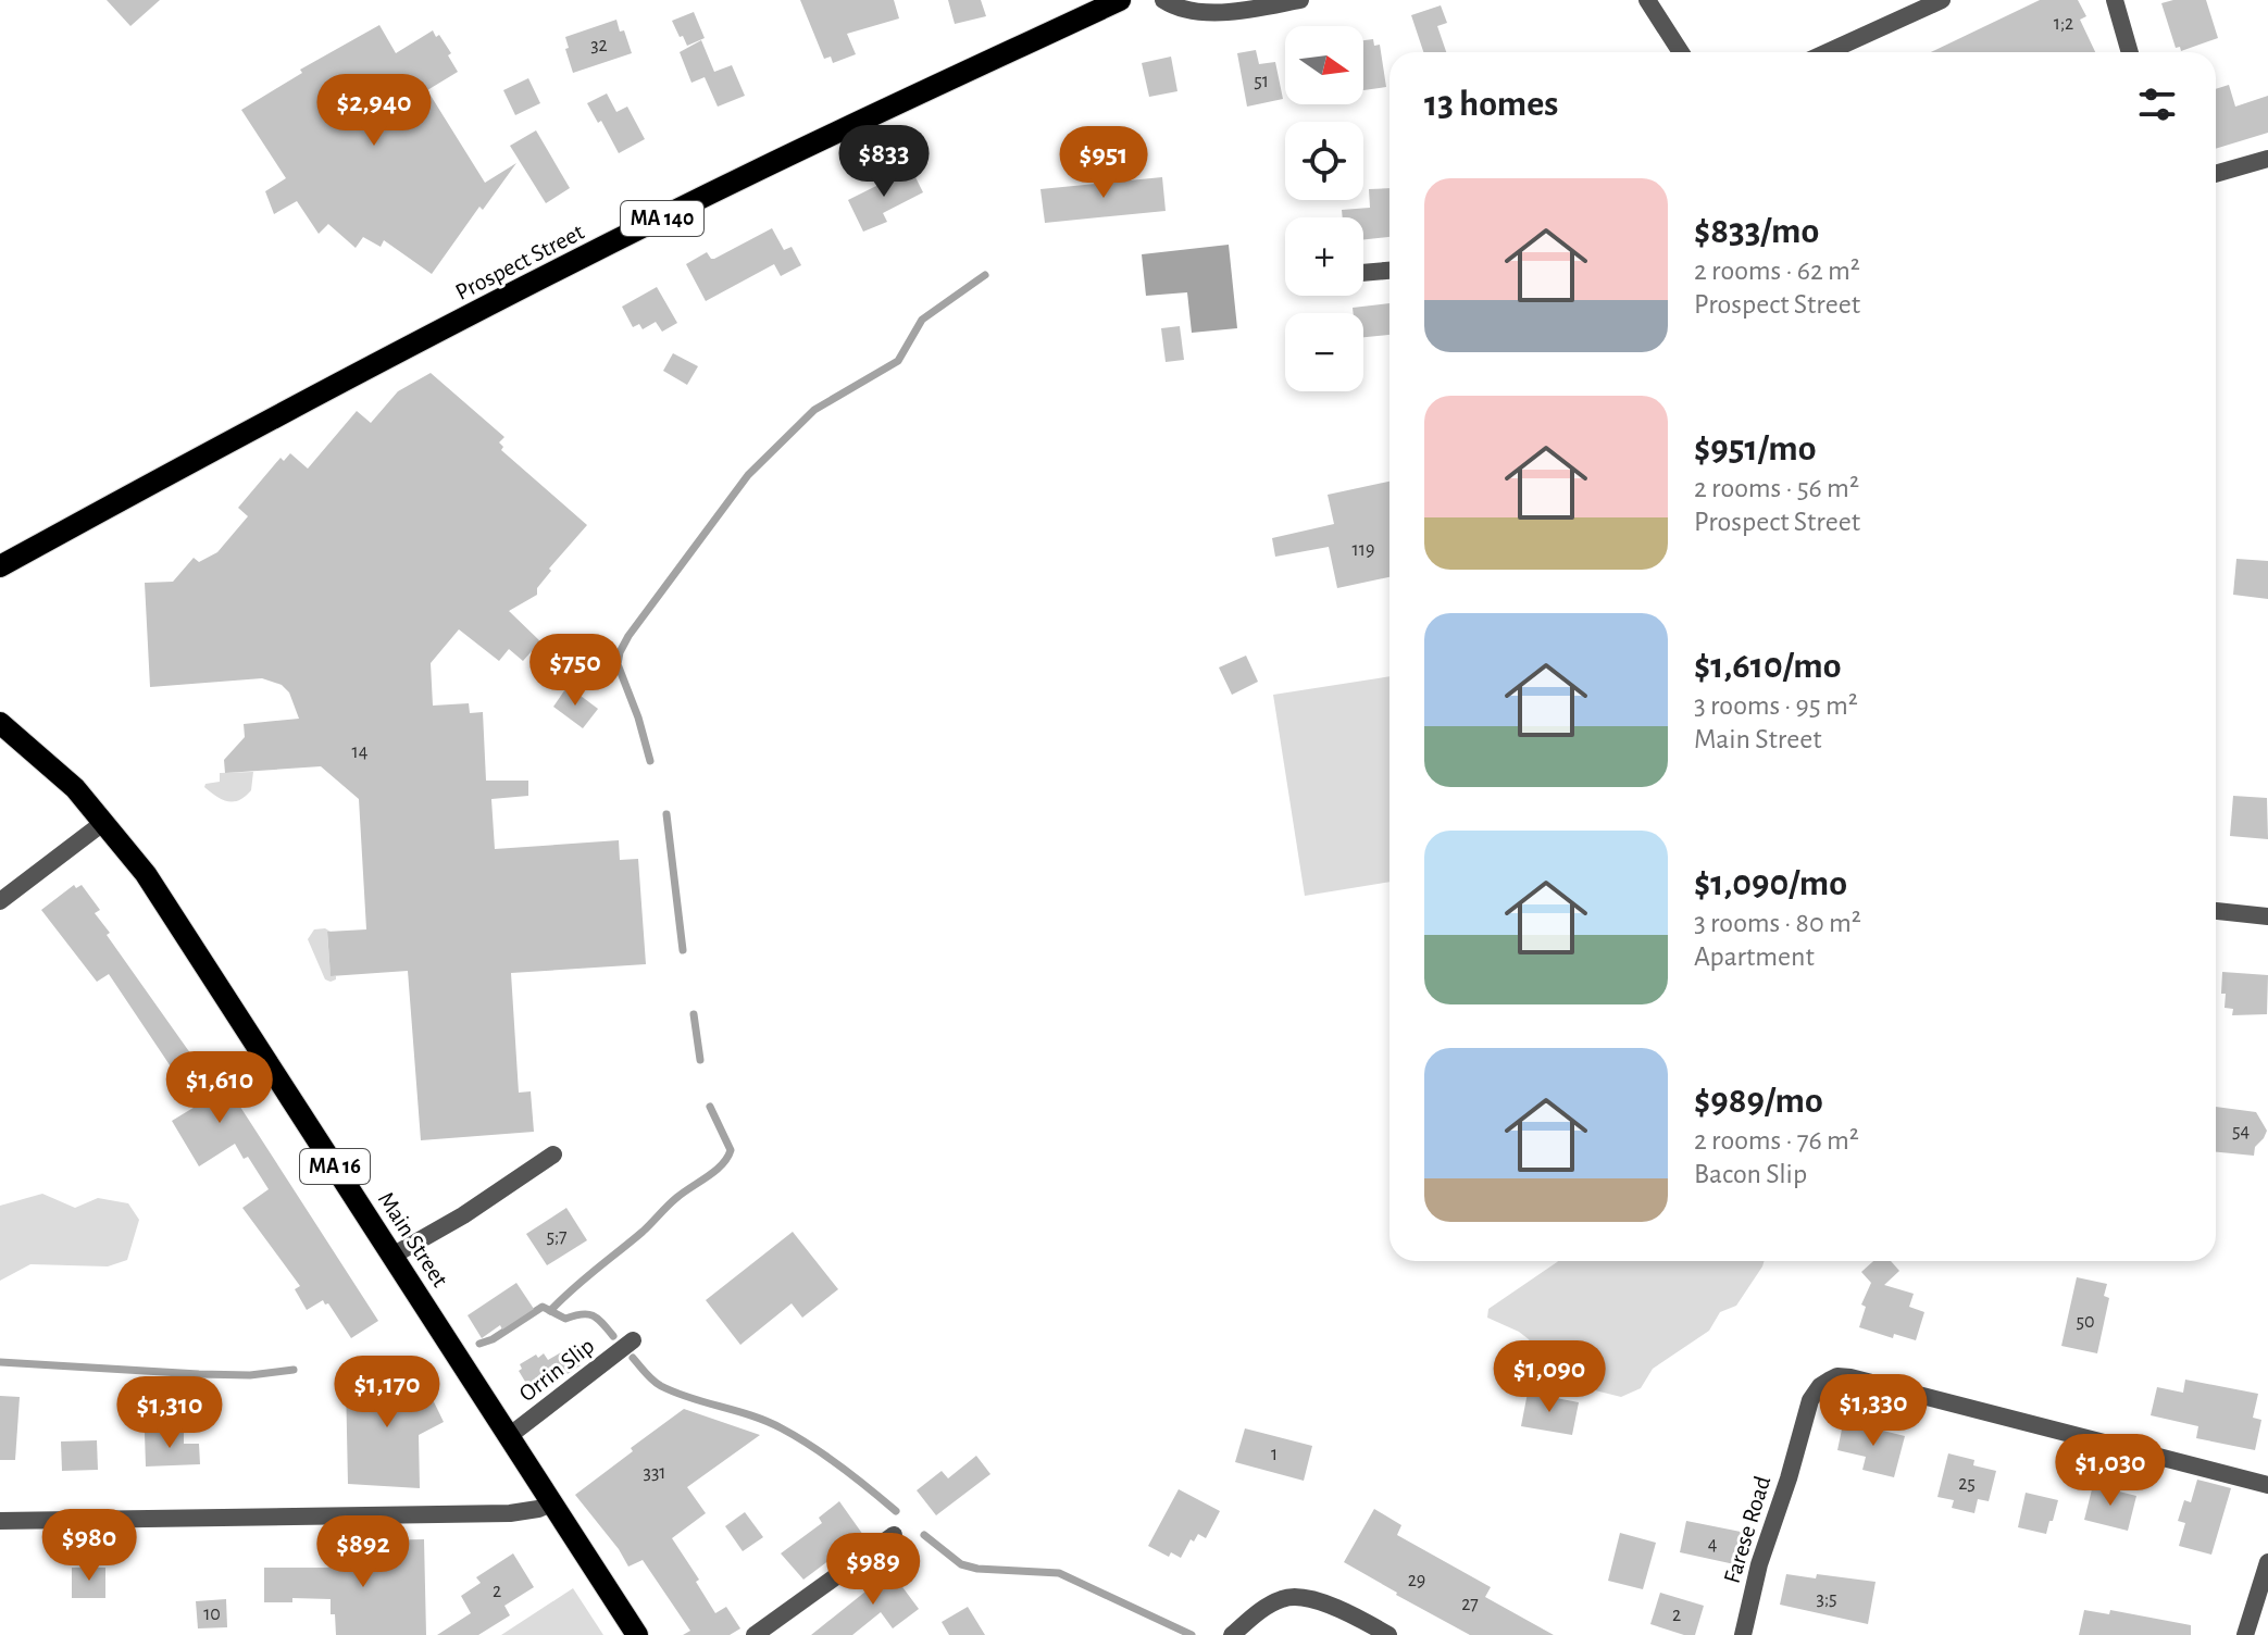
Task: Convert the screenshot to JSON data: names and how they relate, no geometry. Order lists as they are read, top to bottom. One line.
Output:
{"streets":{"main road":["MA 140","Prospect Street","MA 16","Main Street"],"street":["Orrin Slip","Farese Road"]},"crossings":[["Main Street","Orrin Slip"]],"house_numbers":["1;2","32","51","119","14","54","5;7","50","1","331","25","4","29","2","3;5","27","10","2"],"north":"right","page":{"map_buttons":["+","−"],"heading":"13 homes","price":["$2,940","$833","$951","$750","$1,610","$1,090","$1,170","$1,330","$1,310","$1,030","$980","$892","$989"],"list":[{"name":"$833/mo","note":"2 rooms · 62 m² · Prospect Street"},{"name":"$951/mo","note":"2 rooms · 56 m² · Prospect Street"},{"name":"$1,610/mo","note":"3 rooms · 95 m² · Main Street"},{"name":"$1,090/mo","note":"3 rooms · 80 m² · Apartment"},{"name":"$989/mo","note":"2 rooms · 76 m² · Bacon Slip"}]}}
